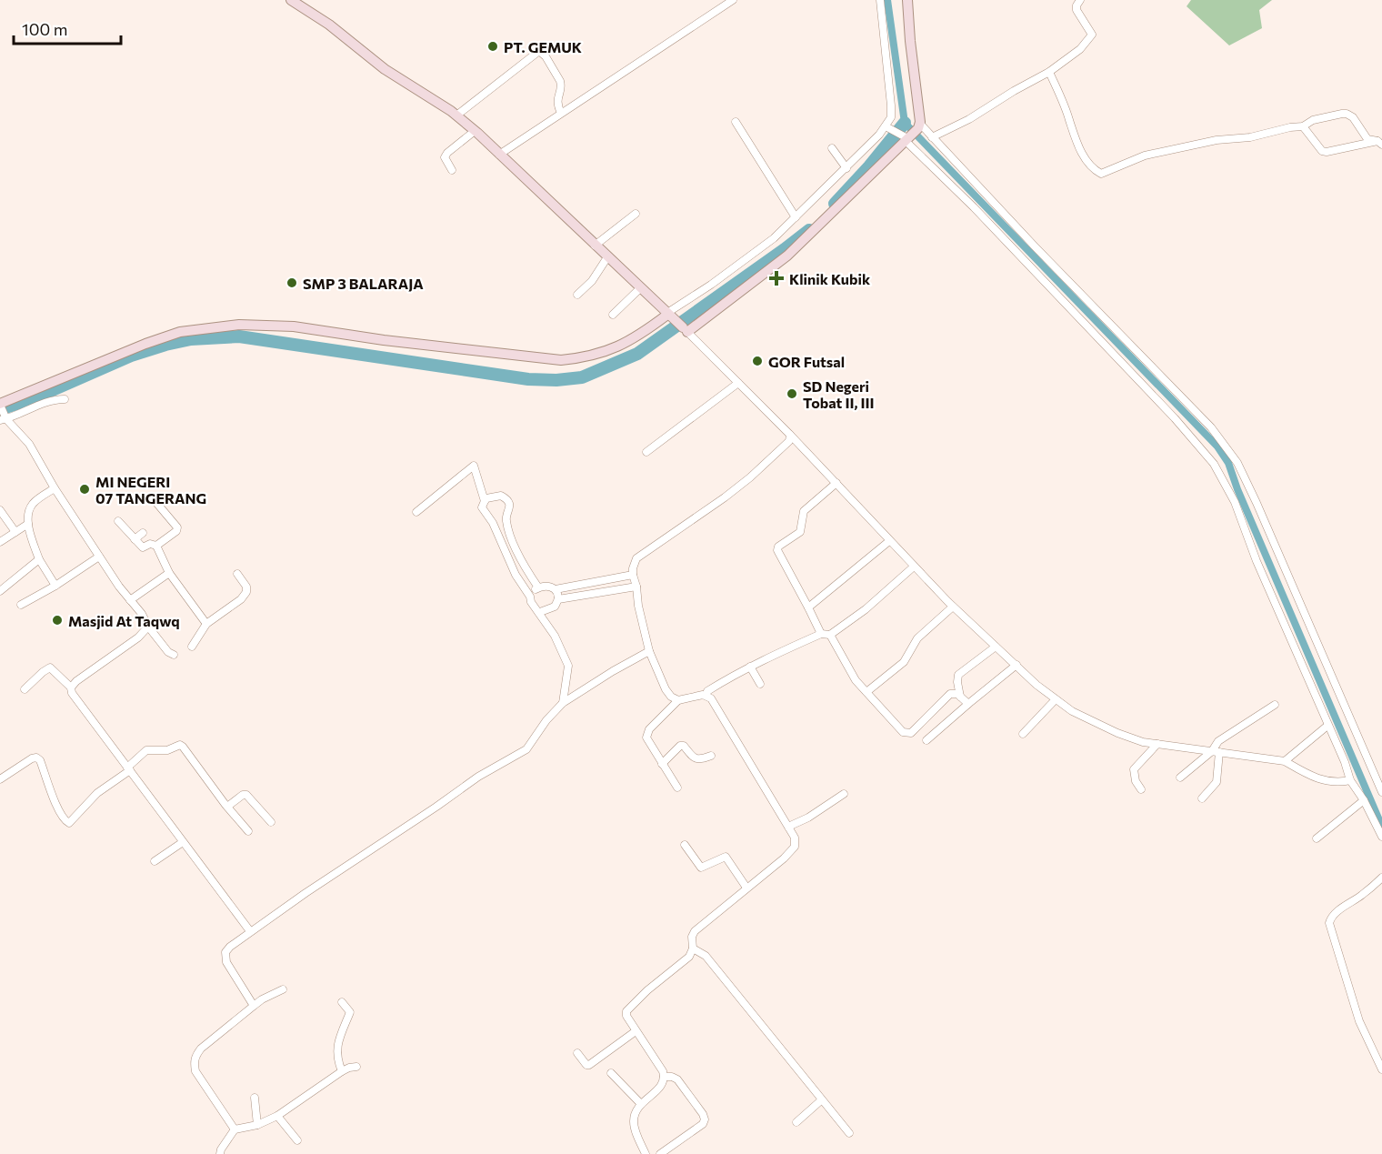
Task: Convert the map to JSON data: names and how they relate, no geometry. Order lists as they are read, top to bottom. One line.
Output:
{"places":{"other":["PT. GEMUK","SMP 3 BALARAJA","GOR Futsal","SD Negeri Tobat II, III","MI NEGERI 07 TANGERANG","Masjid At Taqwq"],"health":["Klinik Kubik"]},"scale_bar":"100 m"}
